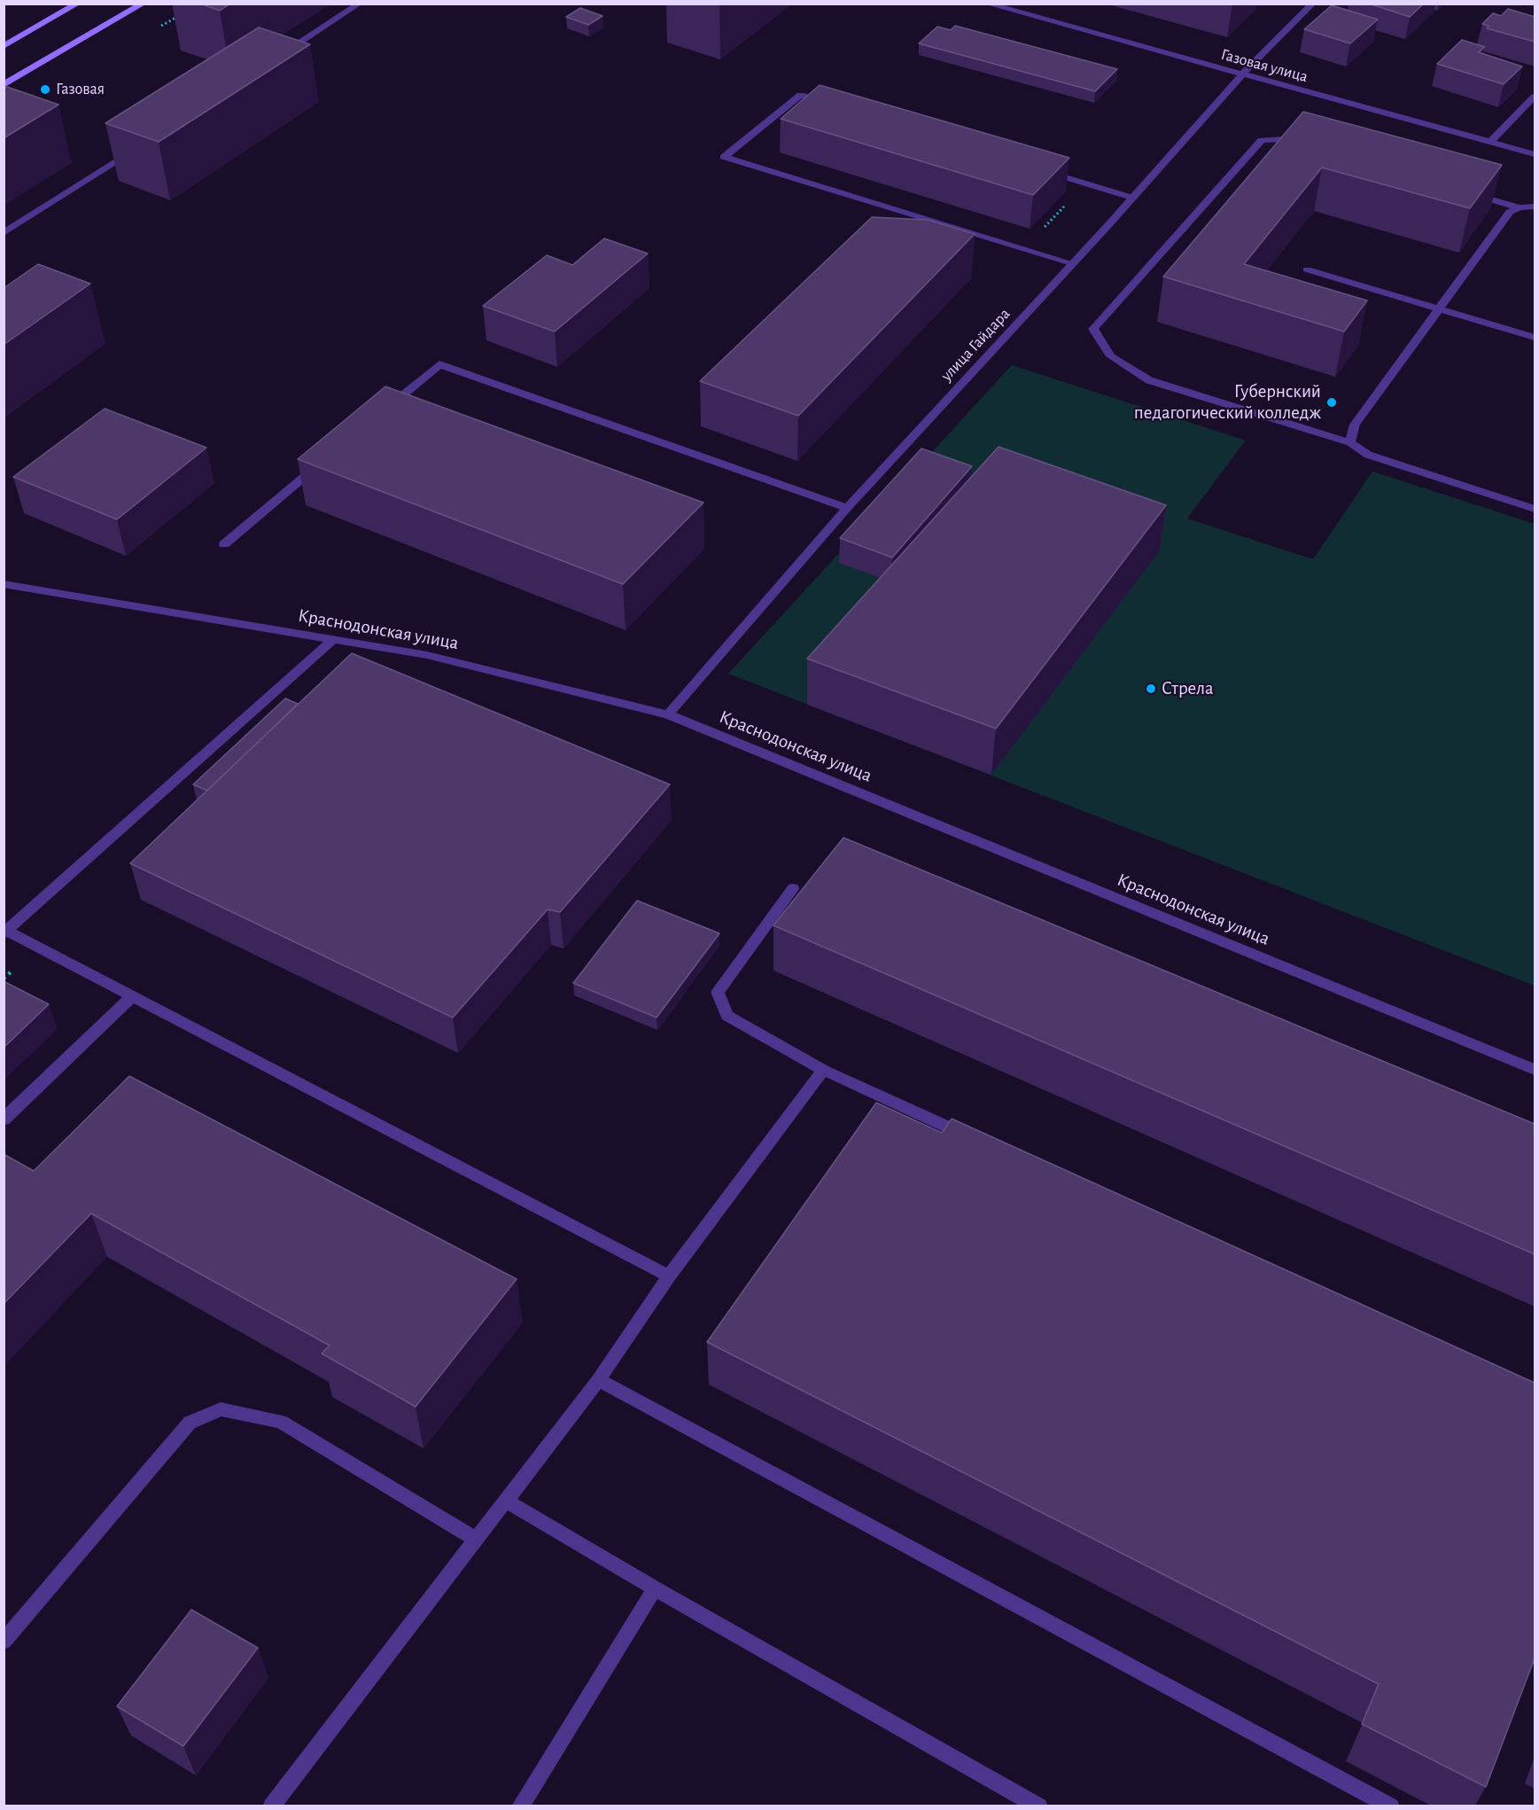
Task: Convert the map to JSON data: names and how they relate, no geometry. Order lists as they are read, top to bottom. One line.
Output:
{"streets":{"street":["Газовая улица","улица Гайдара","Краснодонская улица"]},"crossings":[["Газовая улица","улица Гайдара"],["улица Гайдара","Краснодонская улица"]],"places":["Газовая","Губернский педагогический колледж","Стрела"]}
